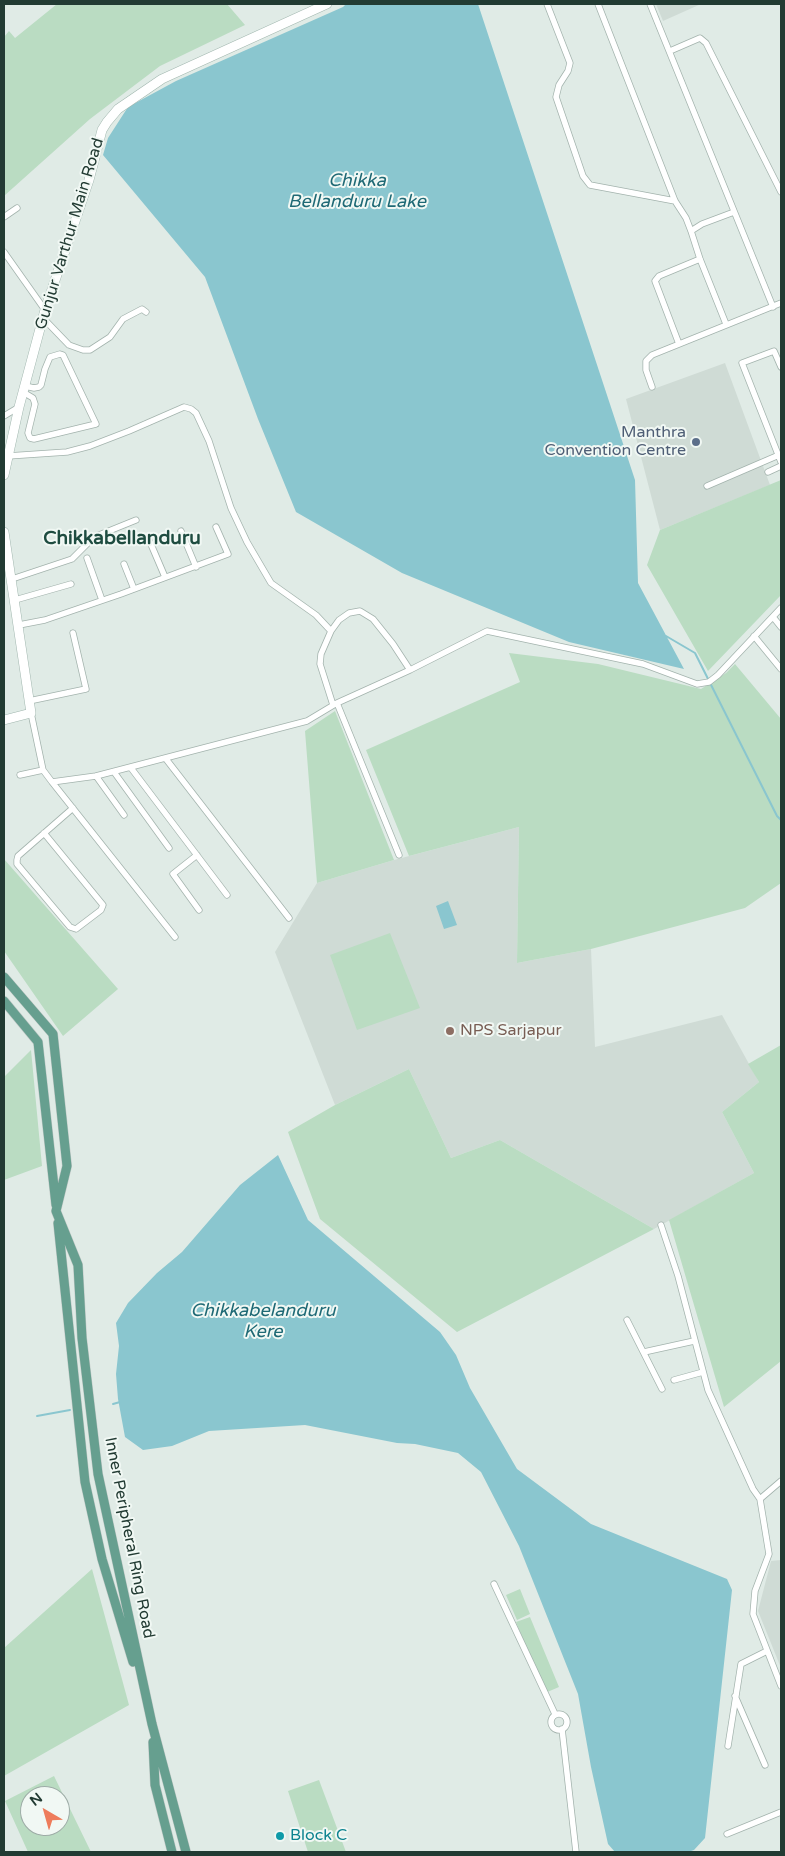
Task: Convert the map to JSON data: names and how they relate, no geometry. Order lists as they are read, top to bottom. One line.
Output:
{"streets":{"main road":["Gunjur Varthur Main Road","Inner Peripheral Ring Road"]},"districts":["Chikkabellanduru"],"water":["Chikka Bellanduru Lake","Chikkabelanduru Kere"],"places":["Manthra Convention Centre","NPS Sarjapur","Block C"],"north":"top left"}
